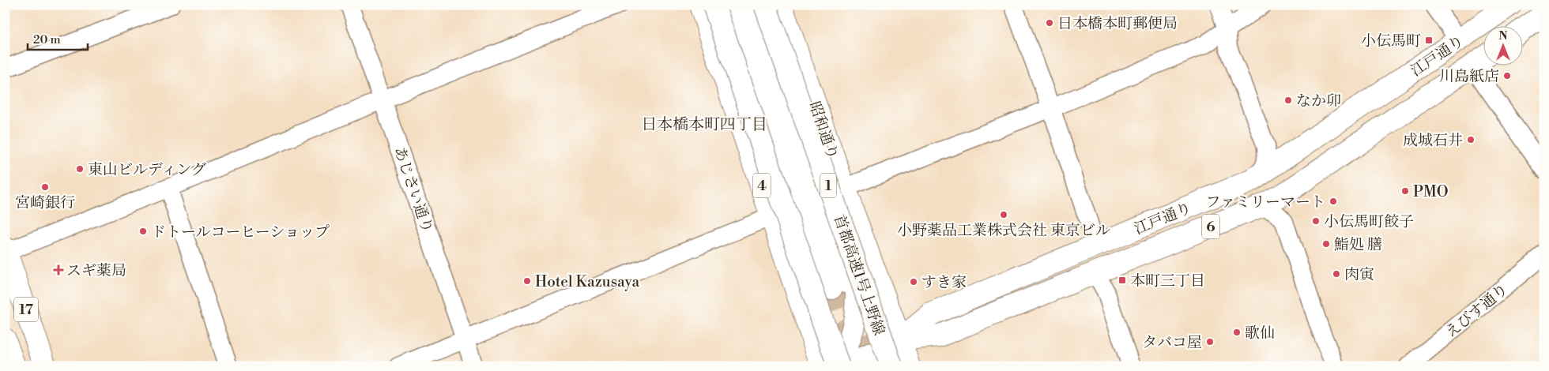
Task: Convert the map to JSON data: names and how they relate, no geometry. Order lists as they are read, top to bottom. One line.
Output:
{"streets":{"main road":["江戸通り","昭和通り","4","1","6","首都高速1号上野線","17"],"street":["あじさい通り","えびす通り"]},"crossings":[["江戸通り","昭和通り"]],"districts":["日本橋本町四丁目"],"places":{"other":["日本橋本町郵便局","川島紙店","なか卯","成城石井","東山ビルディング","宮崎銀行","PMO","ファミリーマート","小野薬品工業株式会社 東京ビル","小伝馬町餃子","ドトールコーヒーショップ","鮨処 膳","肉寅","Hotel Kazusaya","すき家","歌仙","タバコ屋"],"transit":["小伝馬町","本町三丁目"],"health":["スギ薬局"]},"scale_bar":"20 m","north":"top"}
